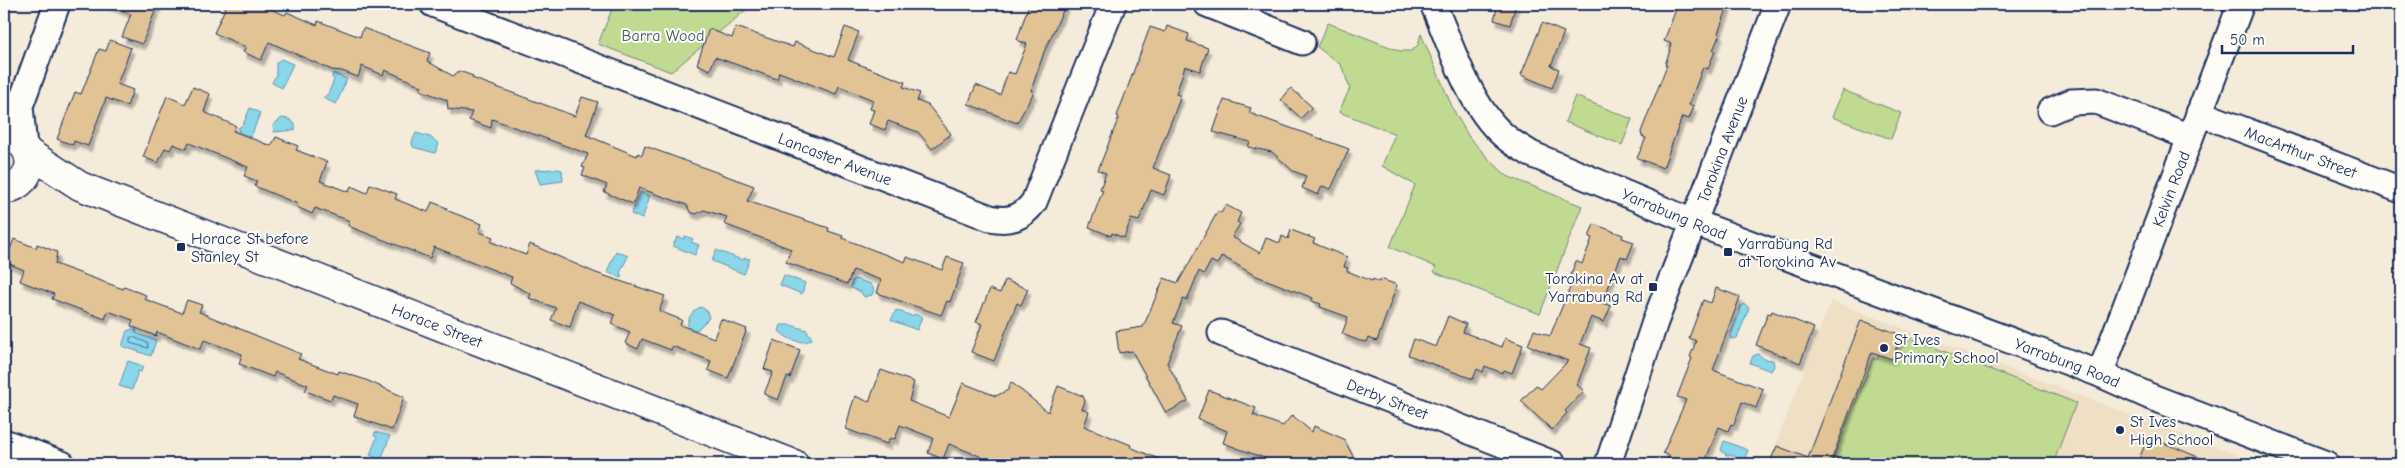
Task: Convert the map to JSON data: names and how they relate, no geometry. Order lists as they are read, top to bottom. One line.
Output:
{"streets":{"main road":["Horace Street"],"street":["Torokina Avenue","MacArthur Street","Lancaster Avenue","Kelvin Road","Yarrabung Road","Derby Street"]},"crossings":[["Torokina Avenue","Yarrabung Road"],["MacArthur Street","Kelvin Road"],["Kelvin Road","Yarrabung Road"]],"parks":["Barra Wood"],"places":{"transit":["Horace St before Stanley St","Yarrabung Rd at Torokina Av","Torokina Av at Yarrabung Rd"],"other":["St Ives Primary School","St Ives High School"]},"scale_bar":"50 m"}
